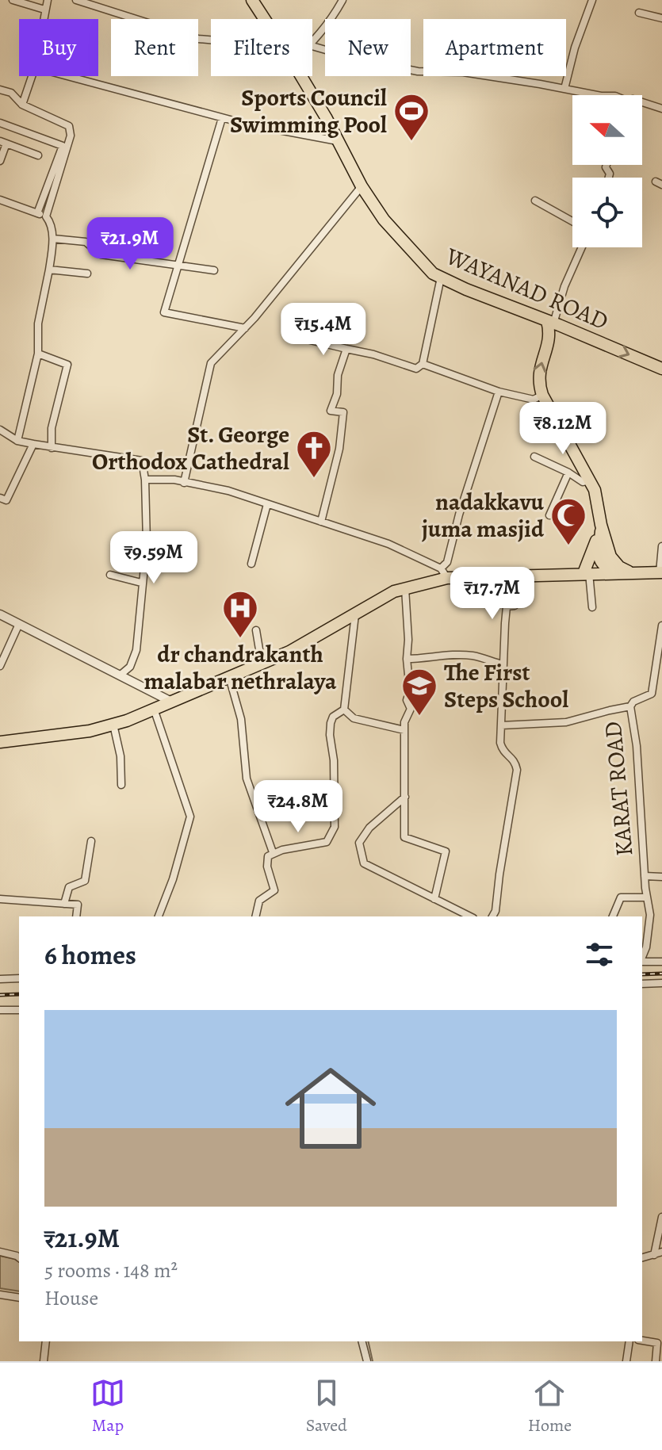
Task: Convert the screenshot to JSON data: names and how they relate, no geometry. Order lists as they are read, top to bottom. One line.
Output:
{"streets":{"main road":["WAYANAD ROAD"],"street":["KARAT ROAD"]},"places":{"sports":["Sports Council Swimming Pool"],"church":["St. George Orthodox Cathedral"],"mosque":["nadakkavu juma masjid"],"hospital":["dr chandrakanth malabar nethralaya"],"school or university":["The First Steps School"]},"north":"left","page":{"chip":["Buy","Rent","Filters","New","Apartment"],"price":["₹21.9M","₹15.4M","₹8.12M","₹9.59M","₹17.7M","₹24.8M"],"heading":"6 homes","list":[{"name":"₹21.9M","note":"5 rooms · 148 m² · House"}],"tabs":["Map","Saved","Home"]}}
